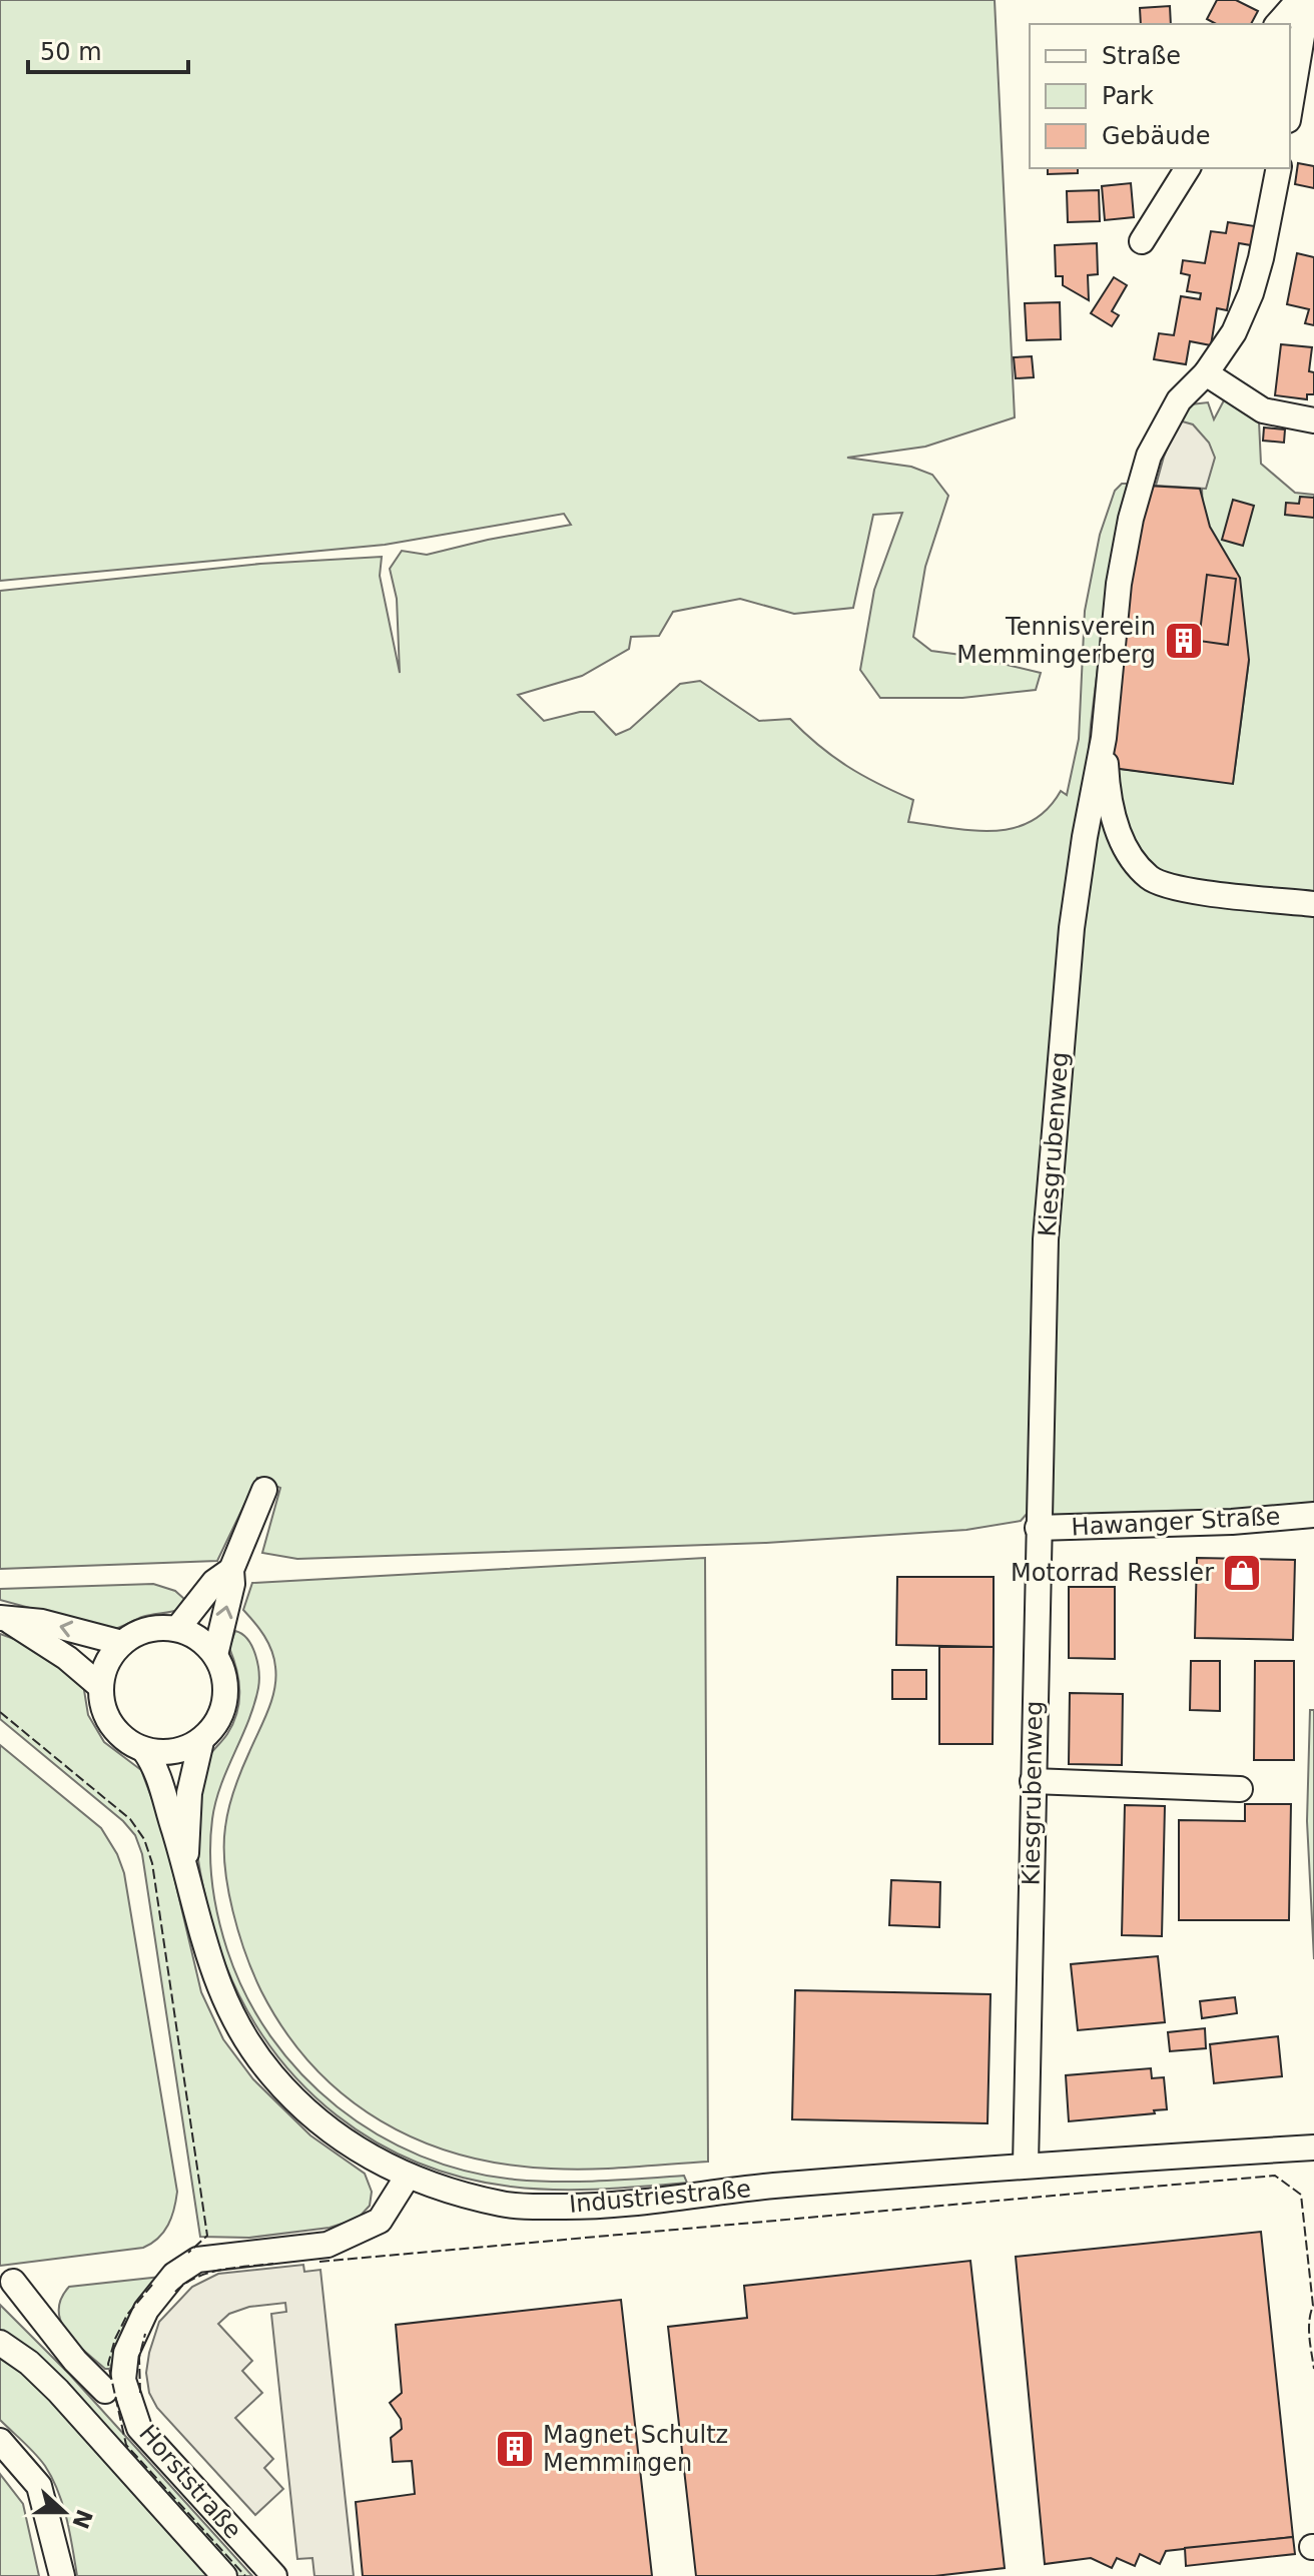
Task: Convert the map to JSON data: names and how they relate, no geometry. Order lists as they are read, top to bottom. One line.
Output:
{"streets":{"street":["Kiesgrubenweg","Hawanger Straße","Industriestraße","Horststraße"]},"crossings":[["Kiesgrubenweg","Hawanger Straße"],["Kiesgrubenweg","Industriestraße"],["Industriestraße","Horststraße"]],"places":{"building":["Tennisverein Memmingerberg","Magnet Schultz Memmingen"],"shop":["Motorrad Ressler"]},"legend":["Straße","Park","Gebäude"],"scale_bar":"50 m","north":"right"}
